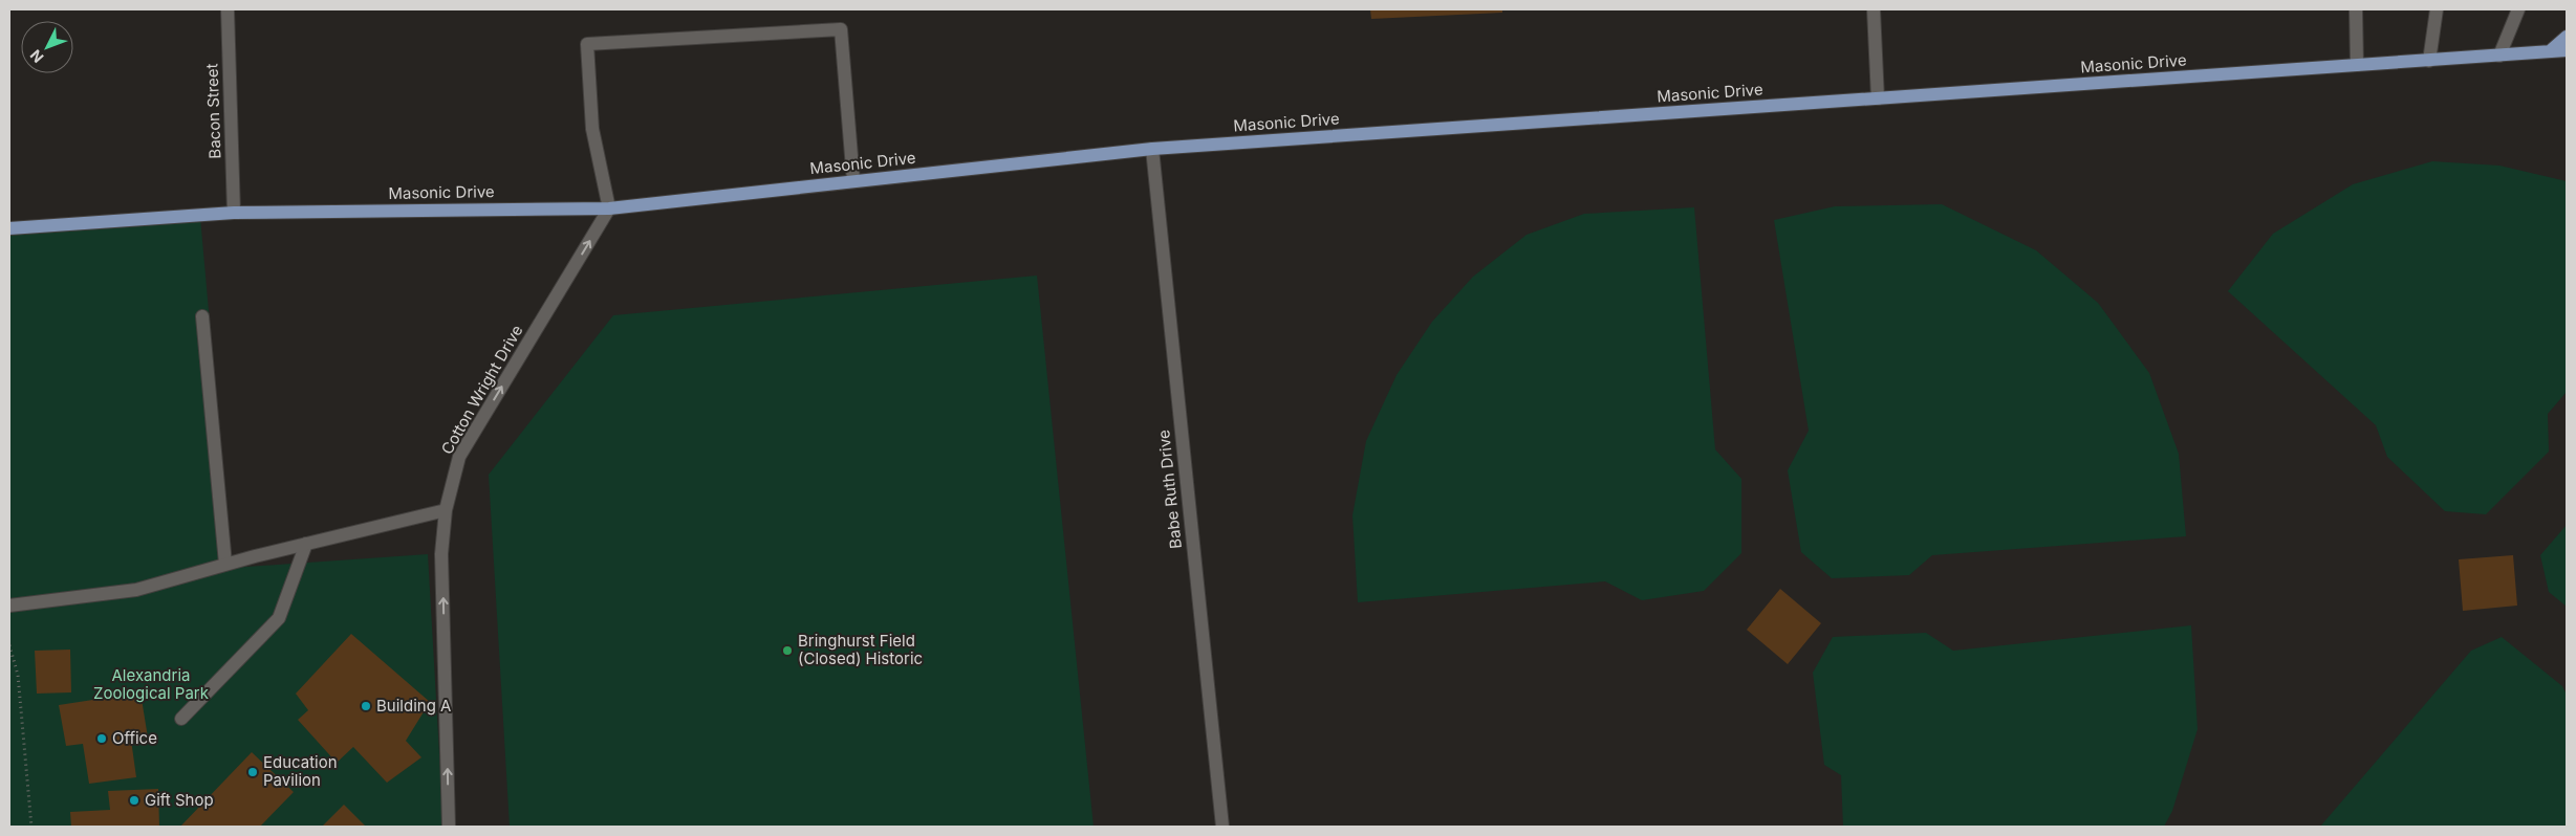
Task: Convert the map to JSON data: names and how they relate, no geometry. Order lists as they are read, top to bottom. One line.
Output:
{"streets":{"main road":["Masonic Drive"],"street":["Bacon Street","Cotton Wright Drive","Babe Ruth Drive"]},"crossings":[["Masonic Drive","Bacon Street"],["Masonic Drive","Cotton Wright Drive"],["Masonic Drive","Babe Ruth Drive"]],"one_way":["Cotton Wright Drive"],"parks":["Alexandria Zoological Park"],"places":["Bringhurst Field (Closed) Historic","Building A","Office","Education Pavilion","Gift Shop"],"north":"bottom left"}
